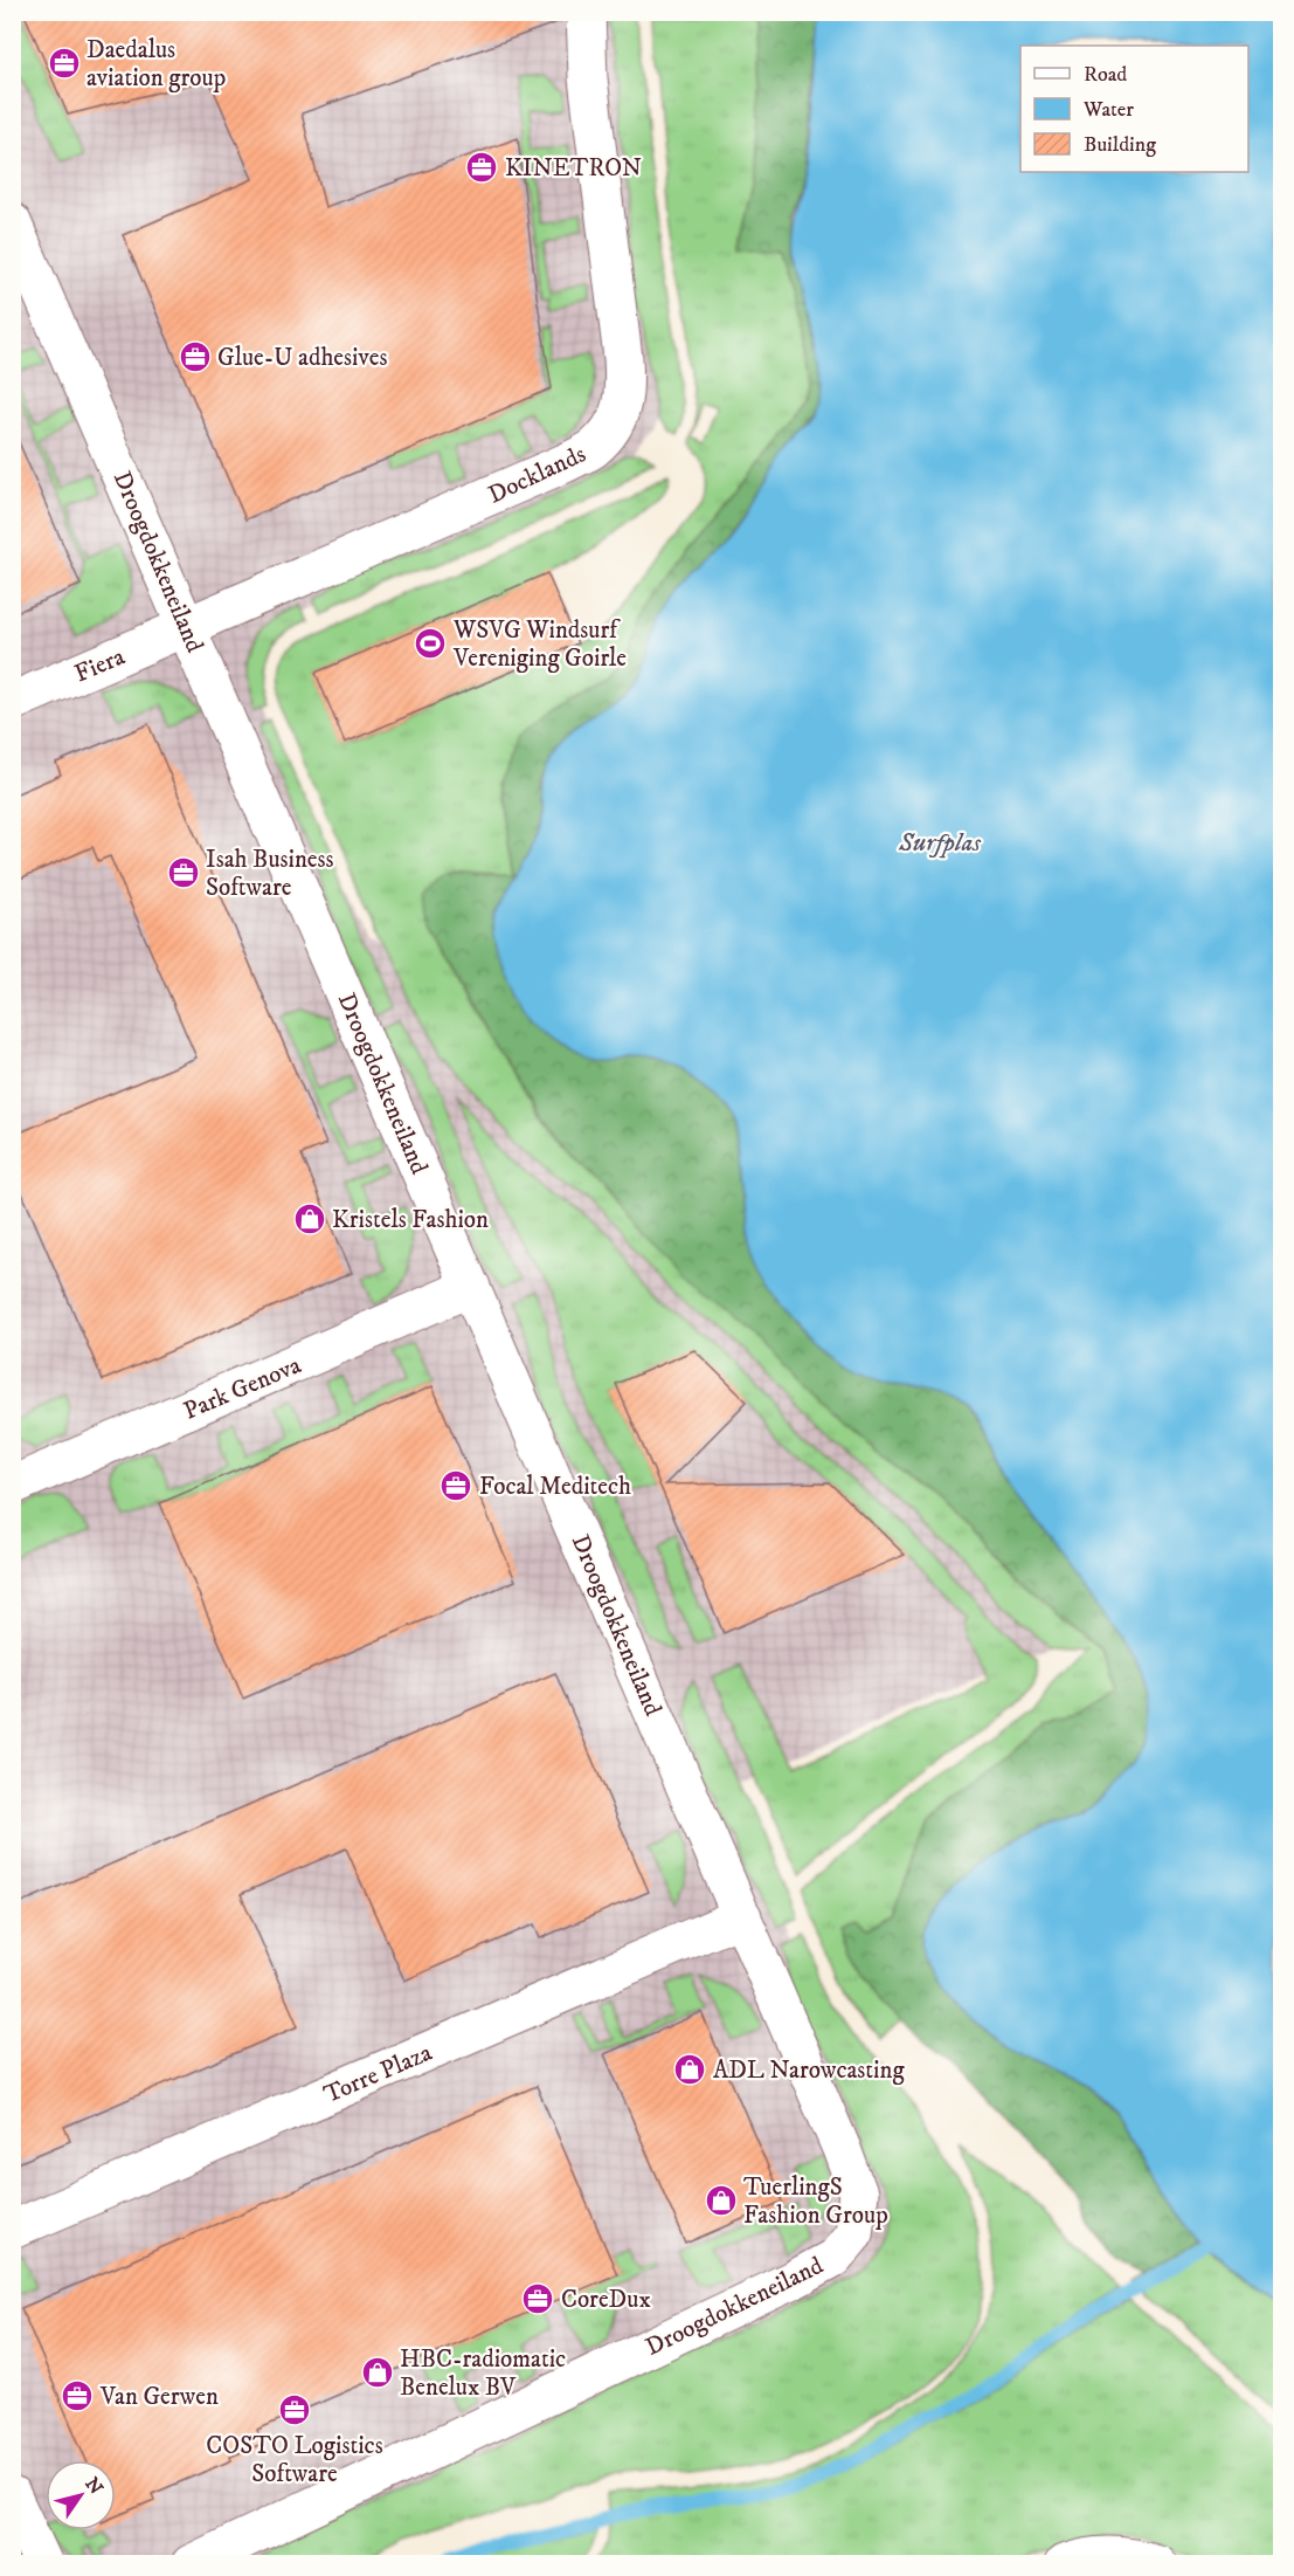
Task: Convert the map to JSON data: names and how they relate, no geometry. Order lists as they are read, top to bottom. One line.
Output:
{"streets":{"street":["Docklands","Droogdokkeneiland","Fiera","Park Genova","Torre Plaza"]},"crossings":[["Docklands","Droogdokkeneiland"],["Docklands","Fiera"],["Droogdokkeneiland","Fiera"],["Droogdokkeneiland","Park Genova"],["Droogdokkeneiland","Torre Plaza"]],"water":["Surfplas"],"places":{"office":["Daedalus aviation group","KINETRON","Glue-U adhesives","Isah Business Software","Focal Meditech","CoreDux","Van Gerwen","COSTO Logistics Software"],"sports":["WSVG Windsurf Vereniging Goirle"],"shop":["Kristels Fashion","ADL Narowcasting","TuerlingS Fashion Group","HBC-radiomatic Benelux BV"]},"legend":["Road","Water","Building"],"north":"top right"}
